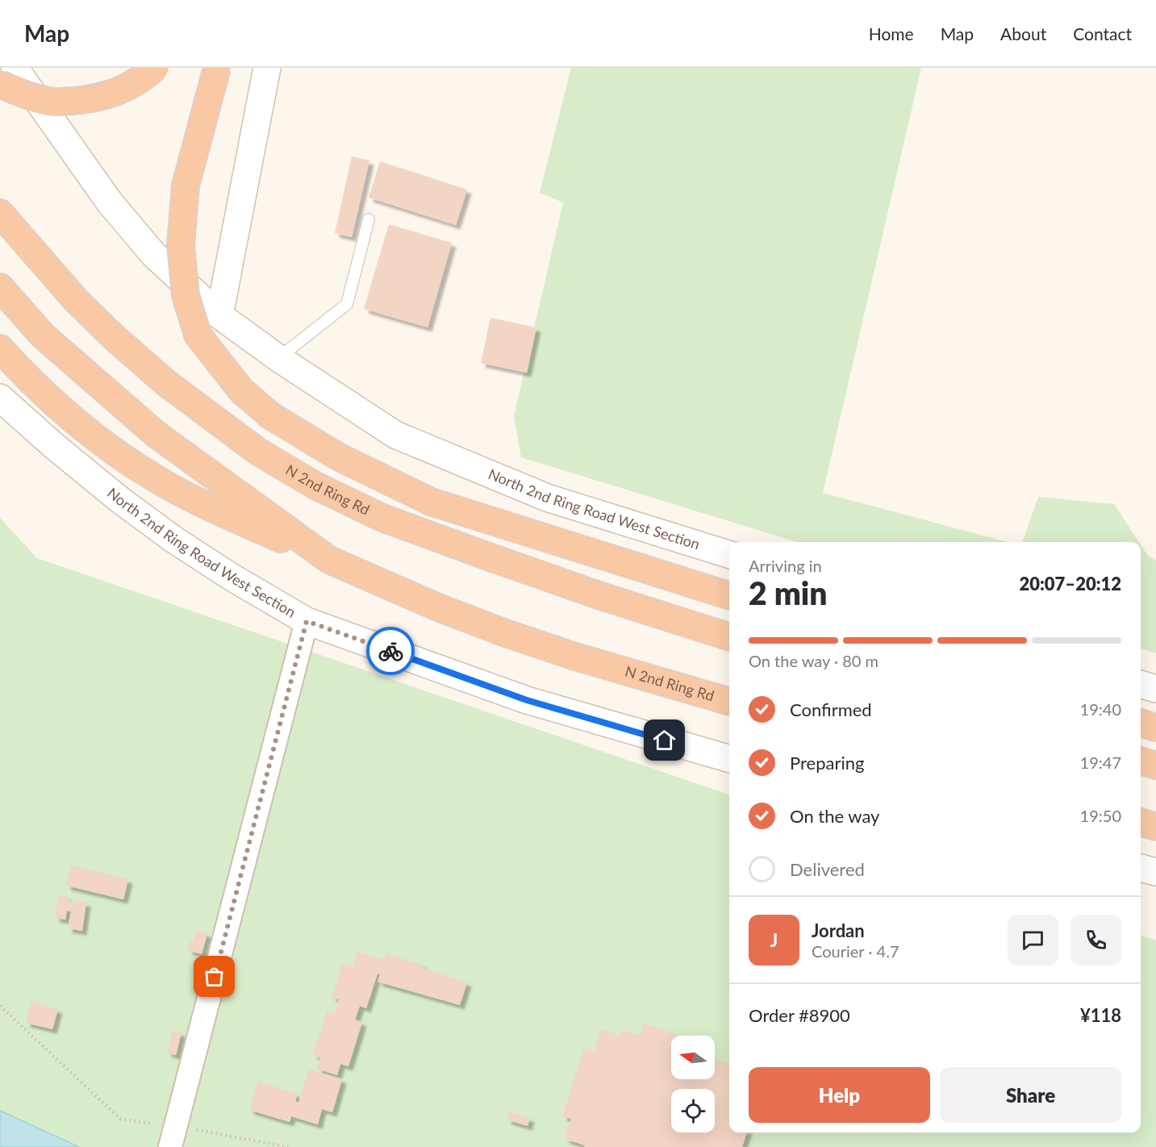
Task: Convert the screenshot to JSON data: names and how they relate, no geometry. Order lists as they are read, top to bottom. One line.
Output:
{"streets":{"highway":["N 2nd Ring Rd"],"main road":["North 2nd Ring Road West Section"]},"north":"left","page":{"header":"Map","nav":["Home","Map","About","Contact"],"heading":["2 min","Arriving in","20:07–20:12"],"panel":["Jordan","Courier · 4.7","Order #8900","¥118"],"bar":"On the way · 80 m","list":[["Confirmed","19:40"],["Preparing","19:47"],["On the way","19:50"],"Delivered"],"round":"J","buttons":["Help","Share"]}}
